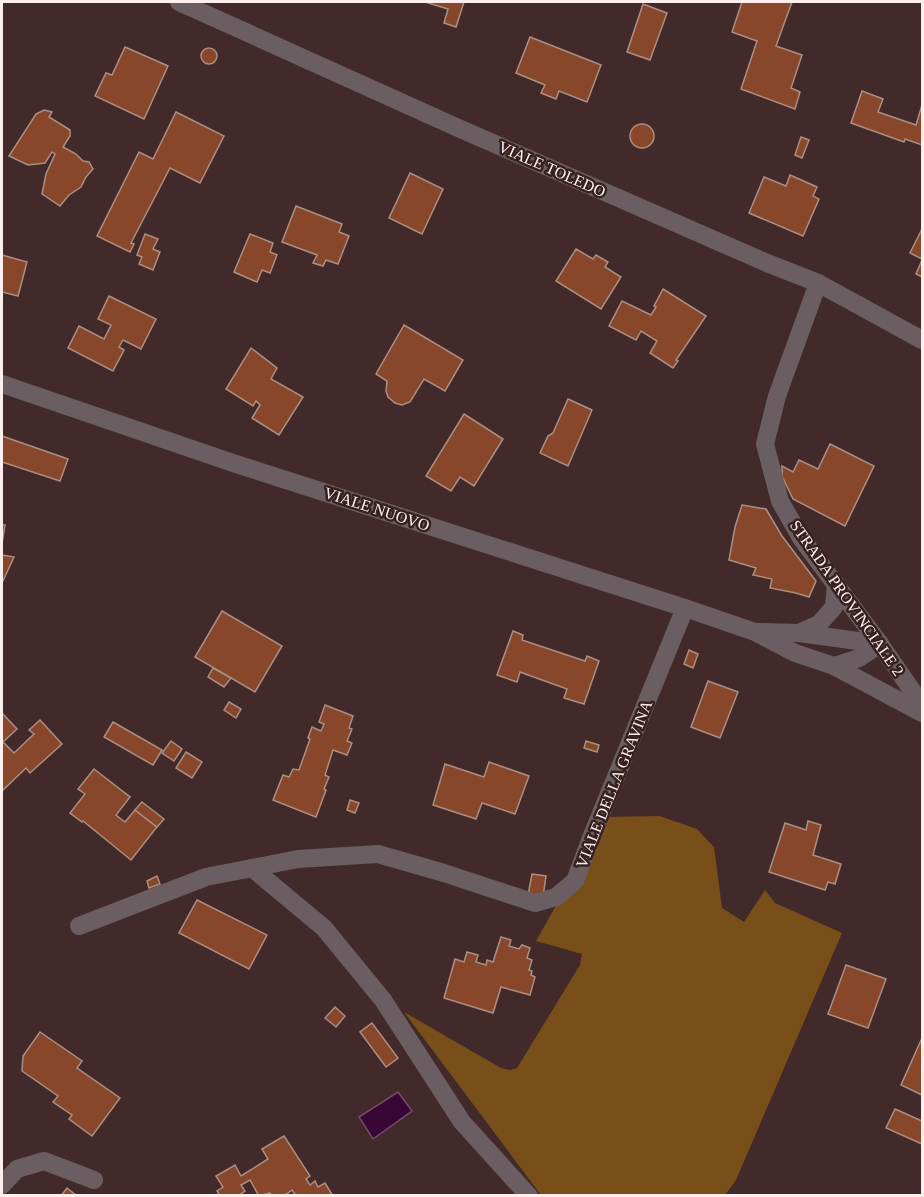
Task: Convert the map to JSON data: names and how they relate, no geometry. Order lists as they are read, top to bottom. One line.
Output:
{"streets":{"street":["VIALE TOLEDO","VIALE NUOVO","STRADA PROVINCIALE 2","VIALE DELLA GRAVINA"]},"crossings":[["VIALE TOLEDO","STRADA PROVINCIALE 2"],["VIALE NUOVO","STRADA PROVINCIALE 2"],["VIALE NUOVO","VIALE DELLA GRAVINA"]]}
